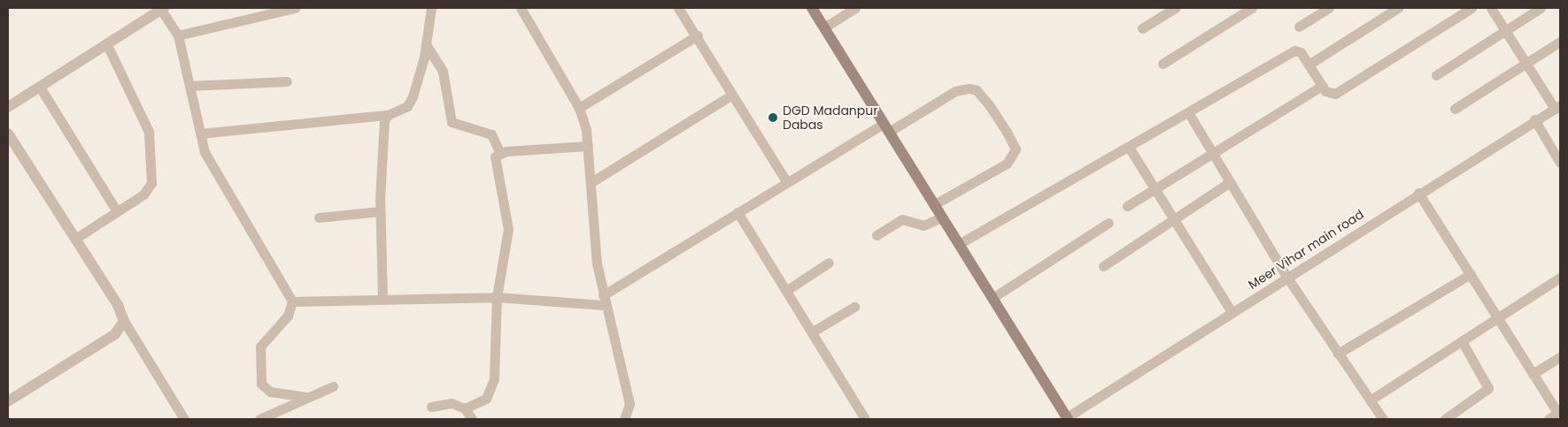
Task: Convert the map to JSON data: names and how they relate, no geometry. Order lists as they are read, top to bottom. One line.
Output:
{"streets":{"street":["Meer Vihar main road"]},"places":["DGD Madanpur Dabas"]}
